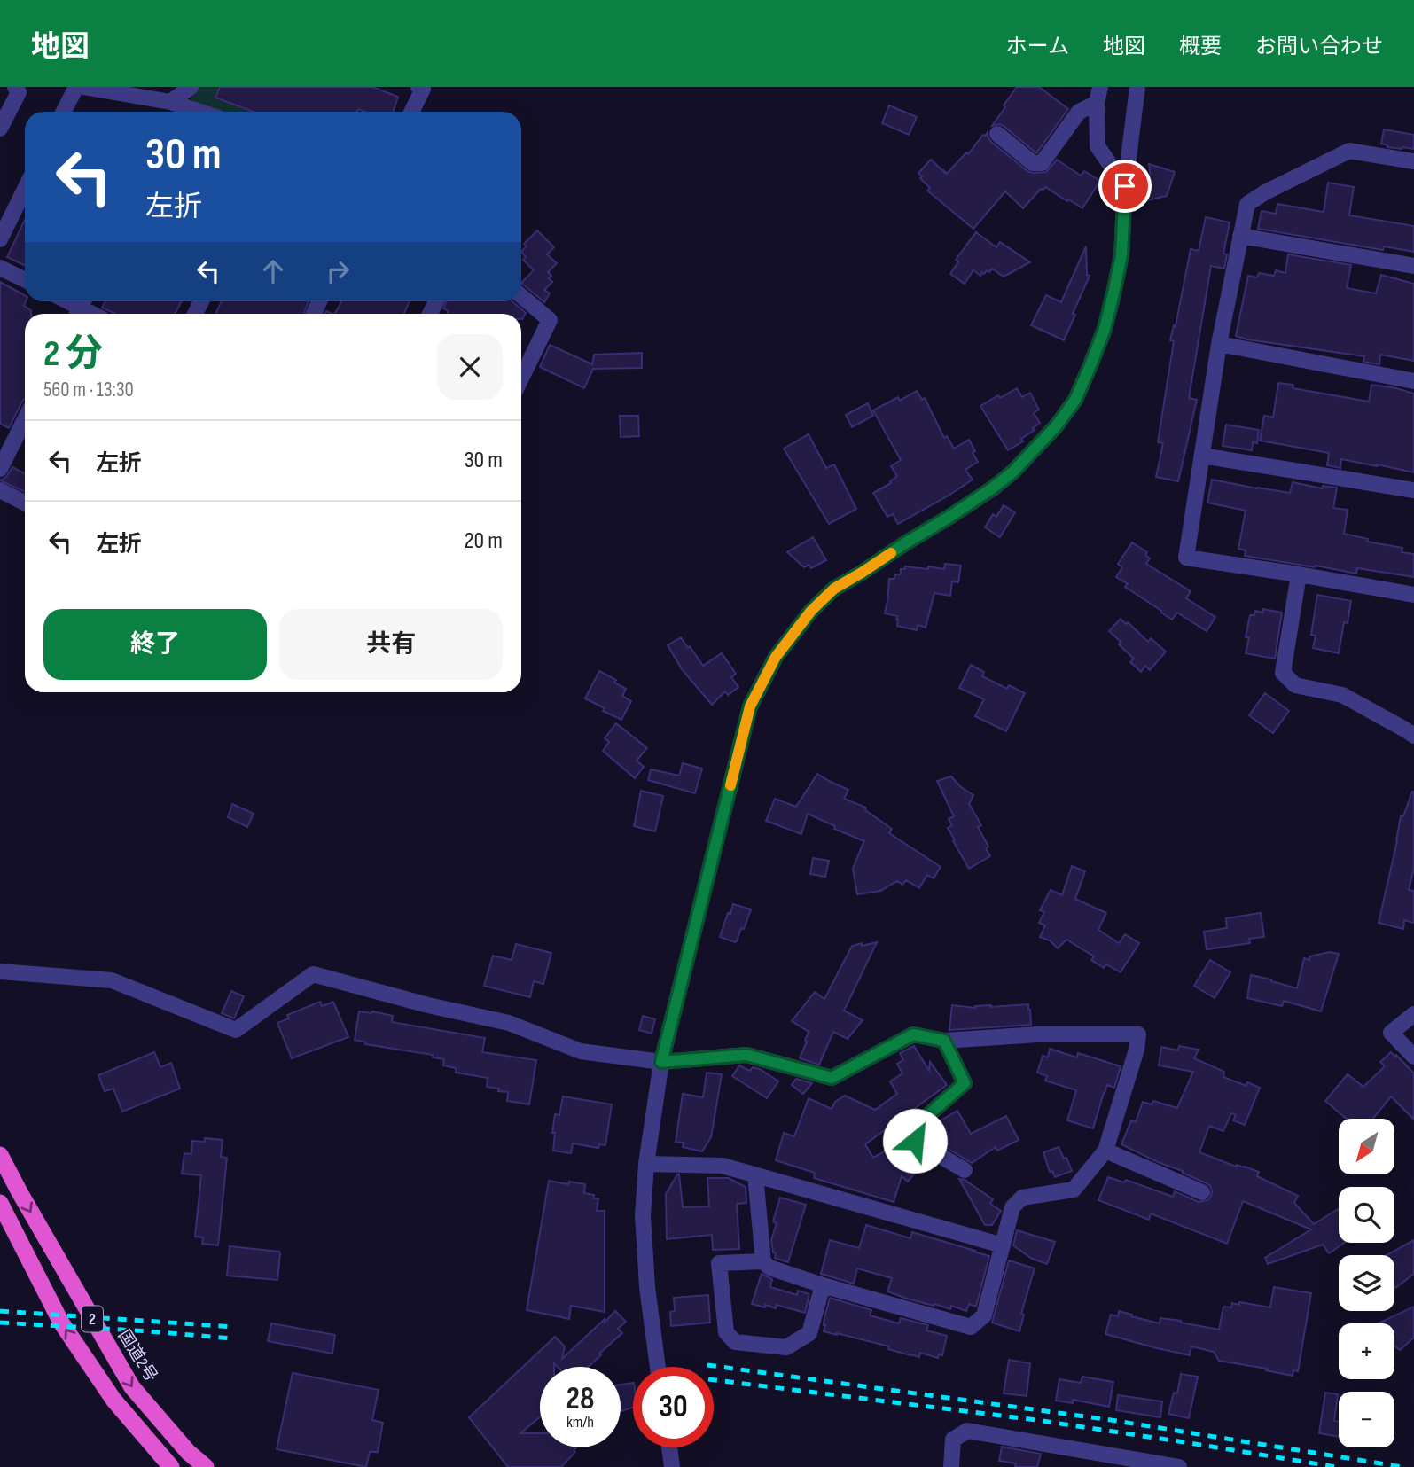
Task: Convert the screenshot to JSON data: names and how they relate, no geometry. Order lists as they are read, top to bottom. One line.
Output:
{"streets":{"highway":["2","国道2号"]},"north":"bottom left","page":{"header":"地図","nav":["ホーム","地図","概要","お問い合わせ"],"turn":["30 m","左折"],"heading":["2 分","560 m · 13:30"],"list":[{"name":"左折","value":"30 m"},{"name":"左折","value":"20 m"}],"buttons":["終了","共有"],"map_buttons":["+","−"],"speed":"28 km/h","limit":"30"}}
